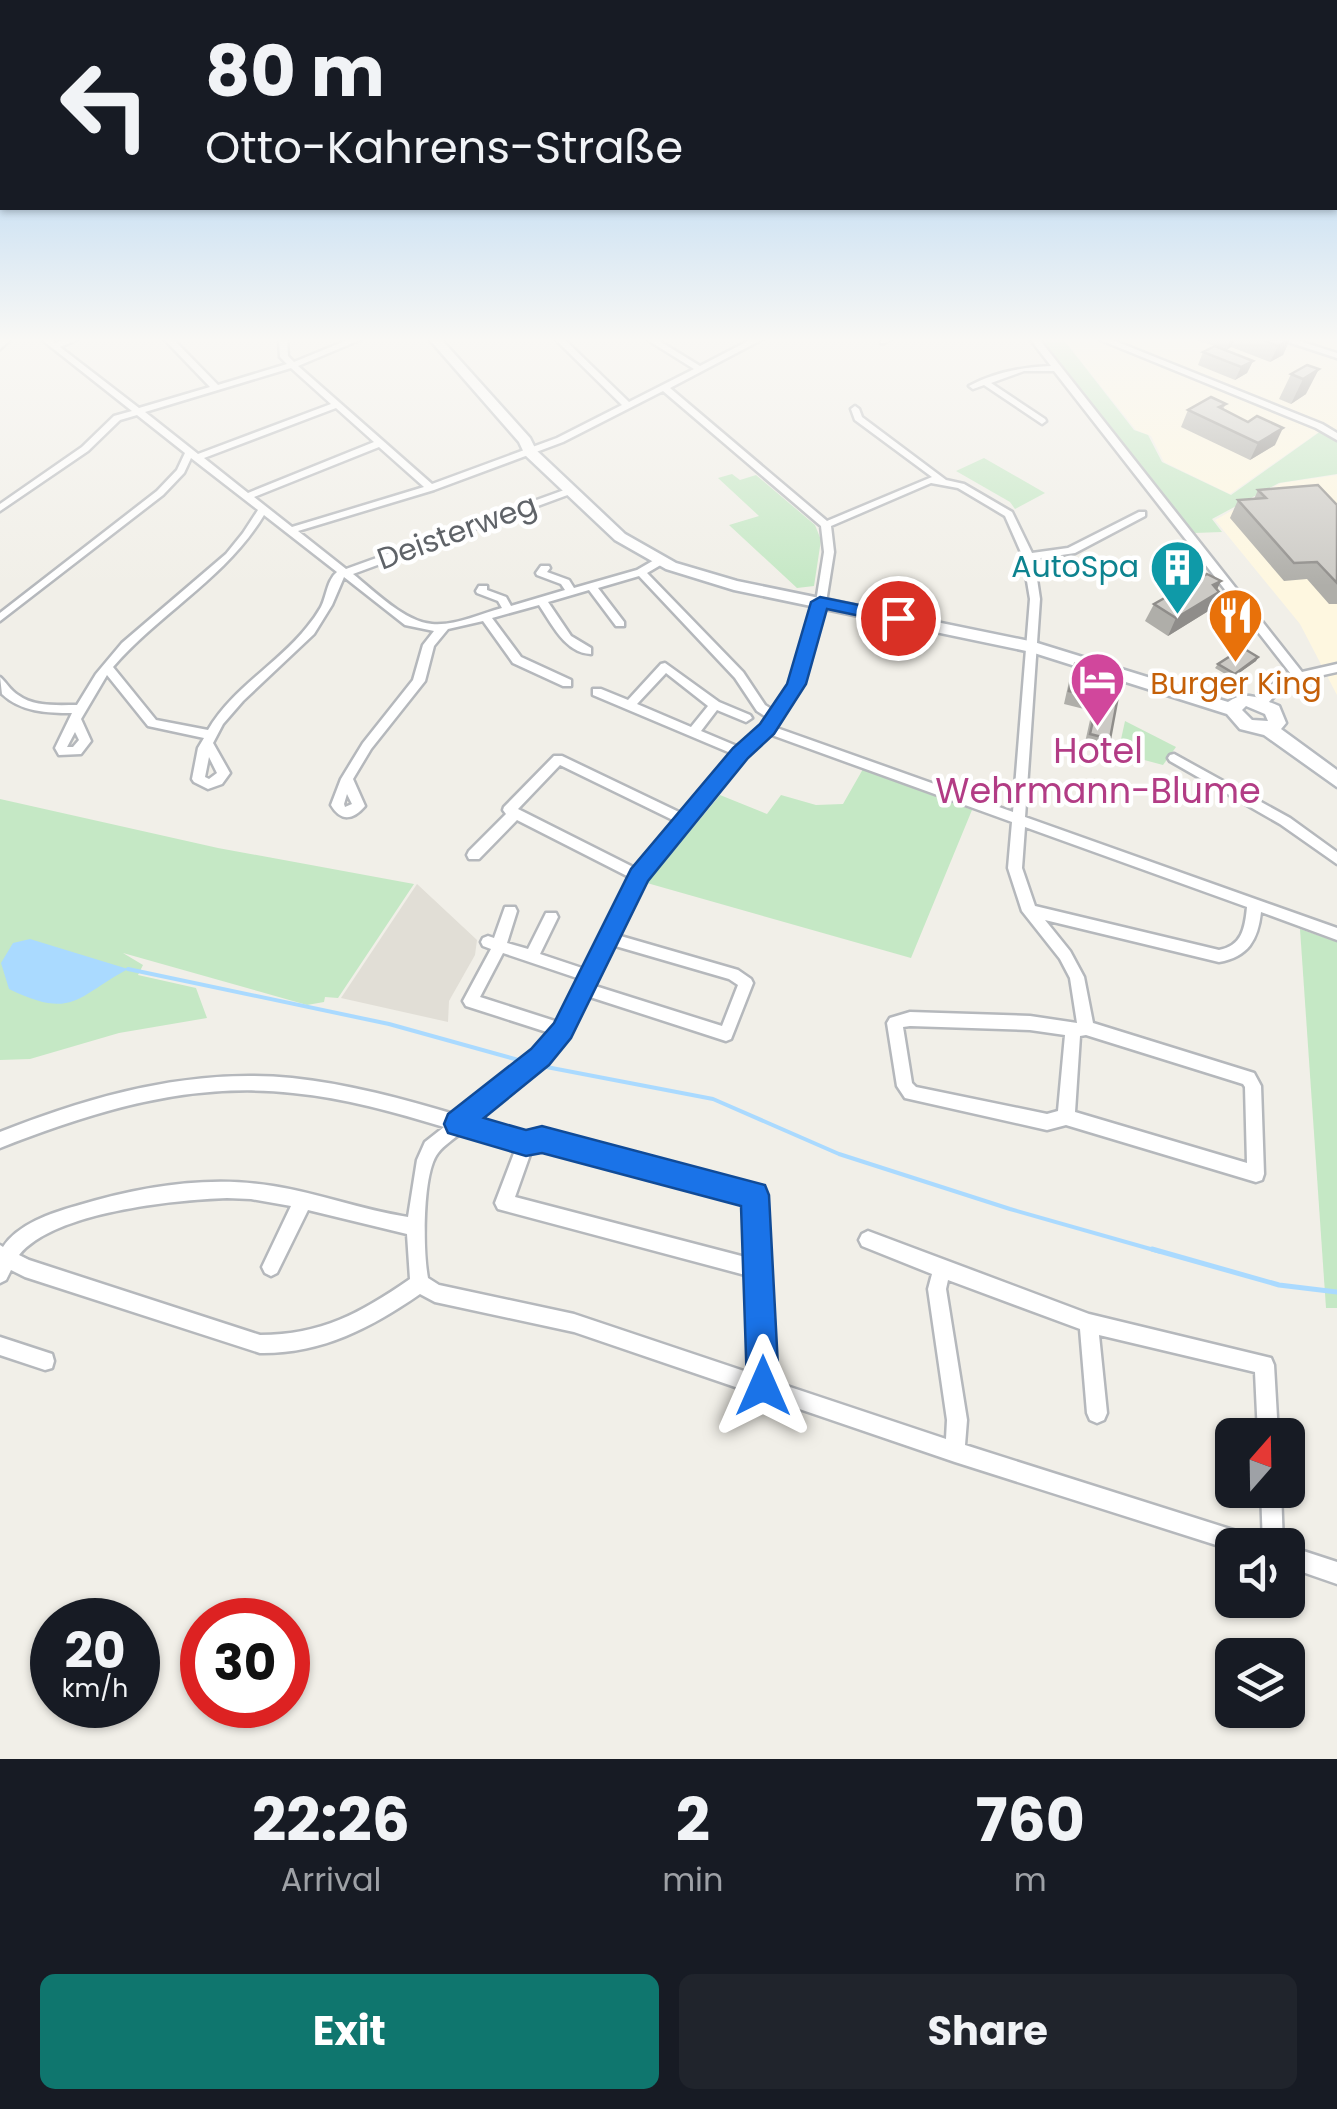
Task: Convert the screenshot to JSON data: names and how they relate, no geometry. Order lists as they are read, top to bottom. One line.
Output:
{"streets":{"street":["Deisterweg"]},"places":{"building":["AutoSpa"],"restaurant":["Burger King"],"hotel":["Hotel Wehrmann-Blume"]},"north":"top","page":{"turn":["80 m","Otto-Kahrens-Straße"],"speed":"20 km/h","limit":"30","eta":["22:26","Arrival","2","min","760","m"],"buttons":["Exit","Share"]}}
